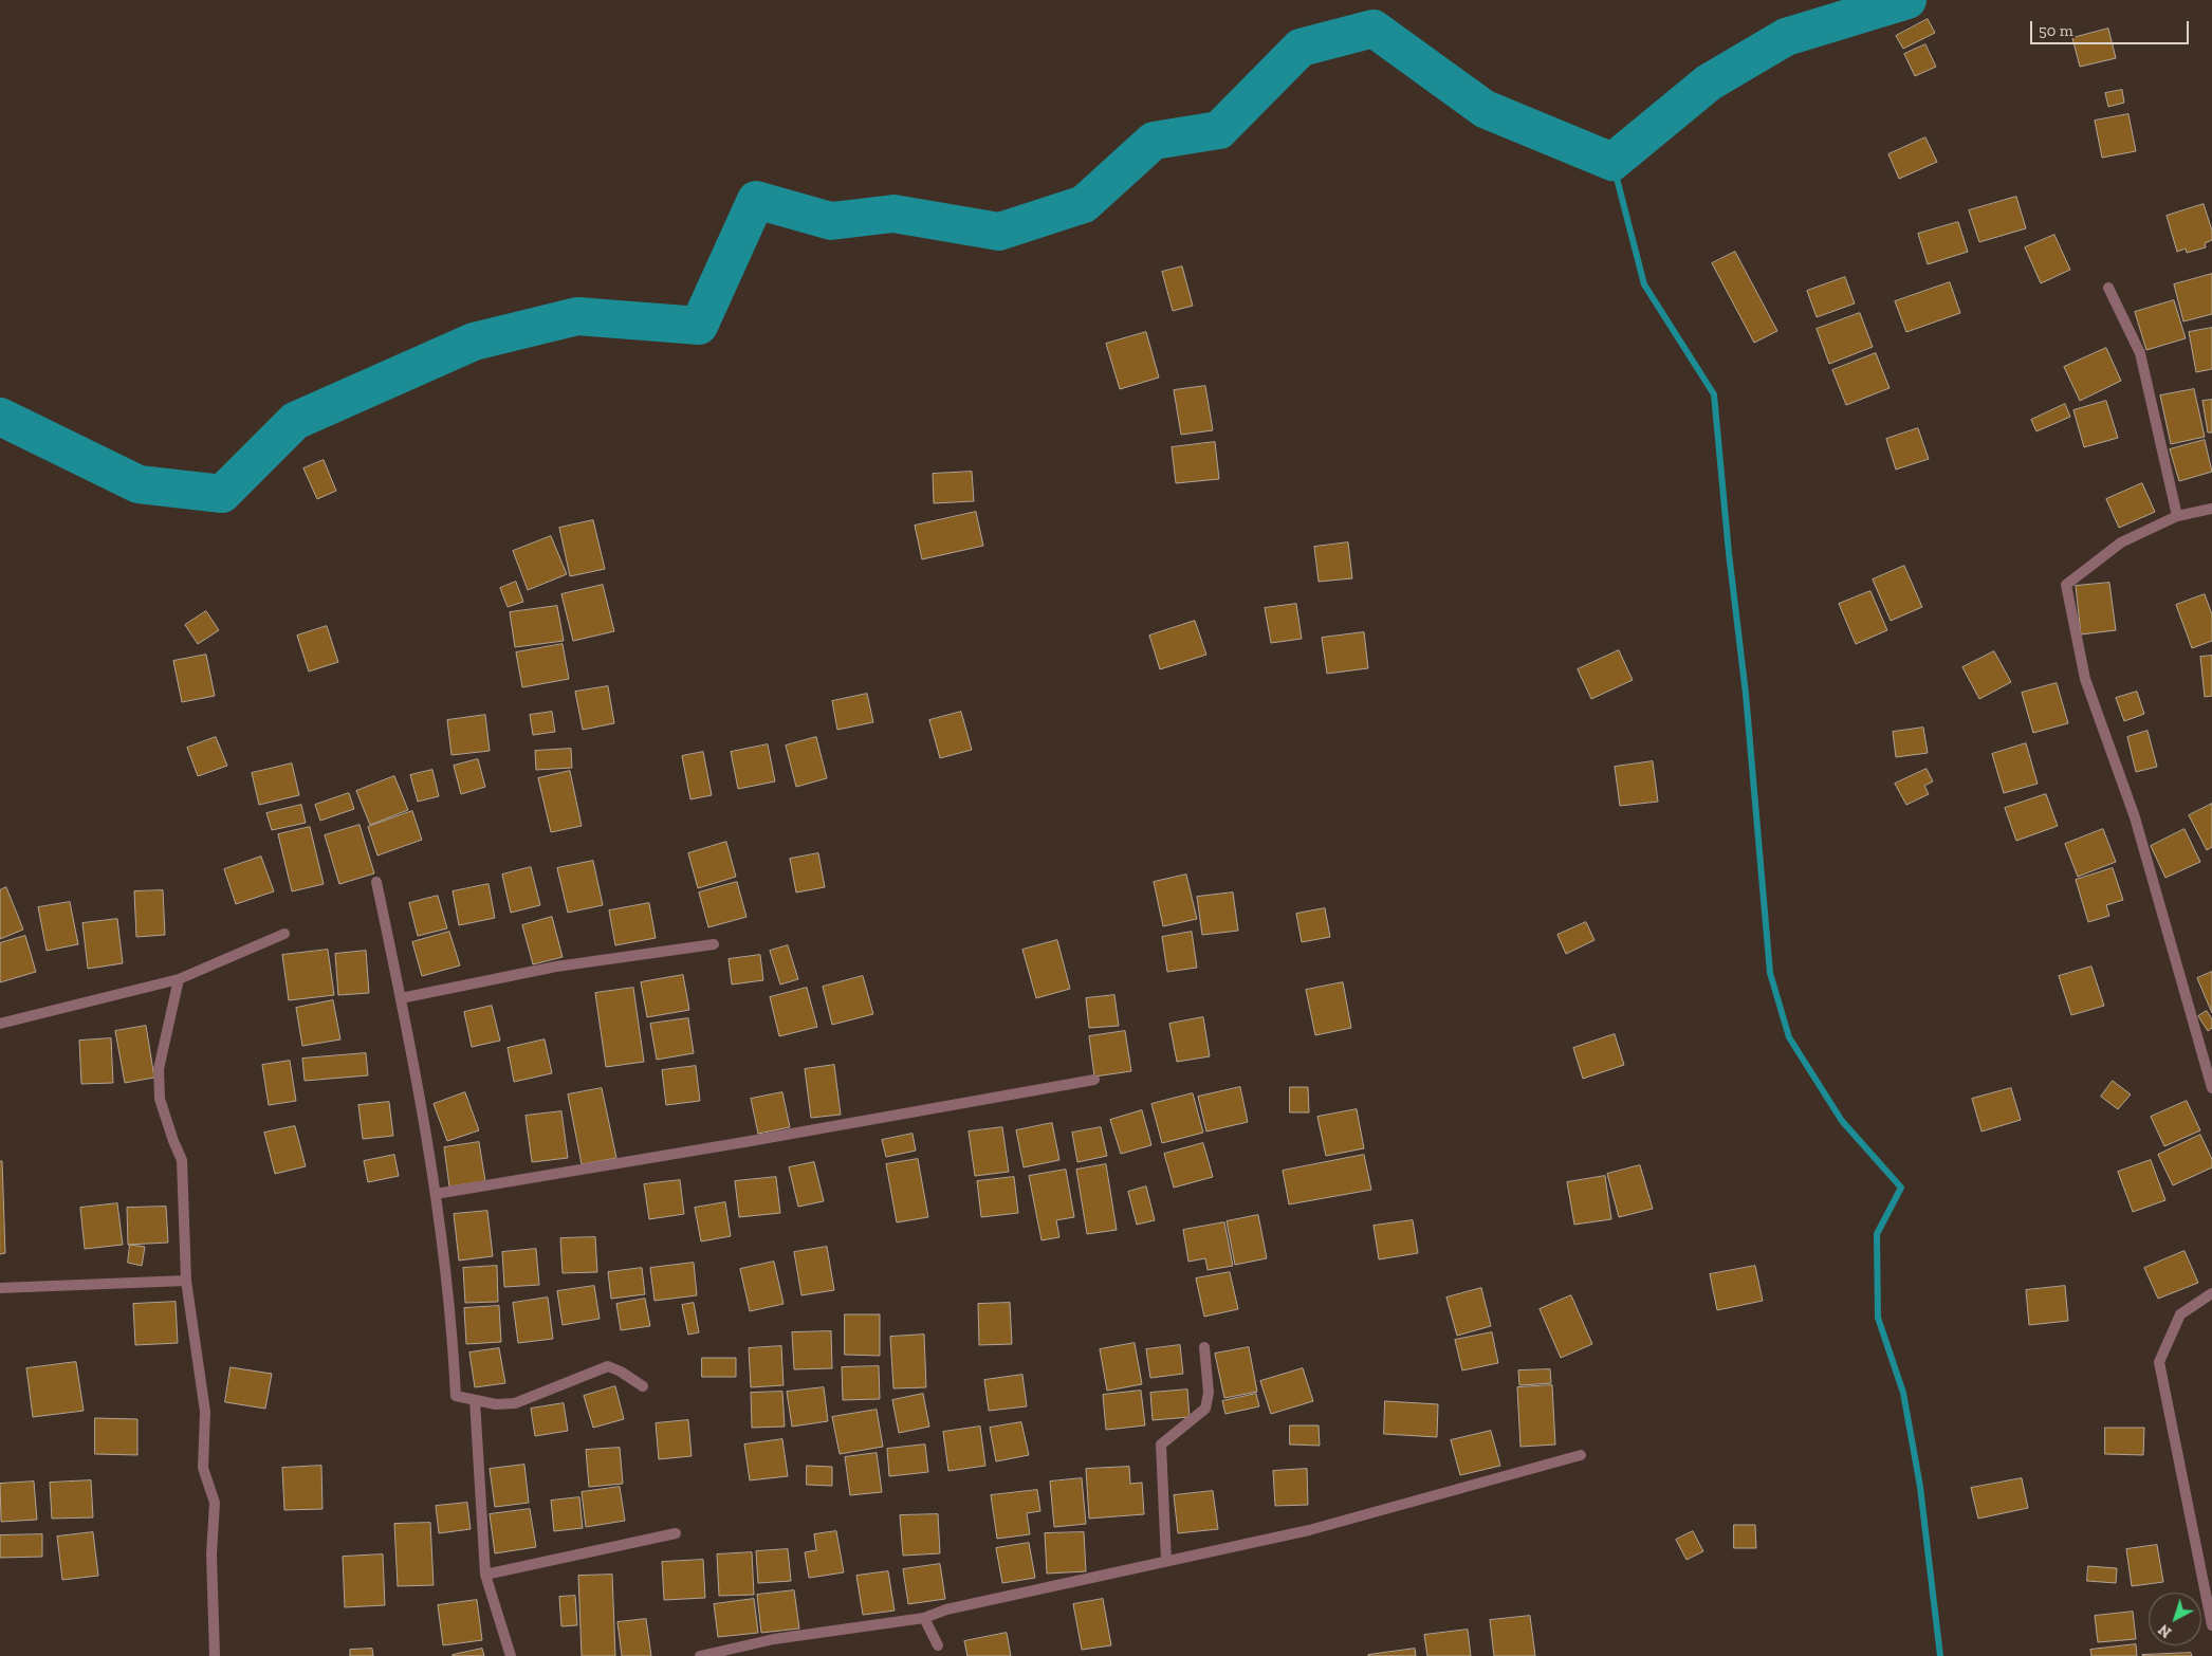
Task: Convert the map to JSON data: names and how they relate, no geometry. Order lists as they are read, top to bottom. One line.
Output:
{"scale_bar":"50 m","north":"bottom left"}
